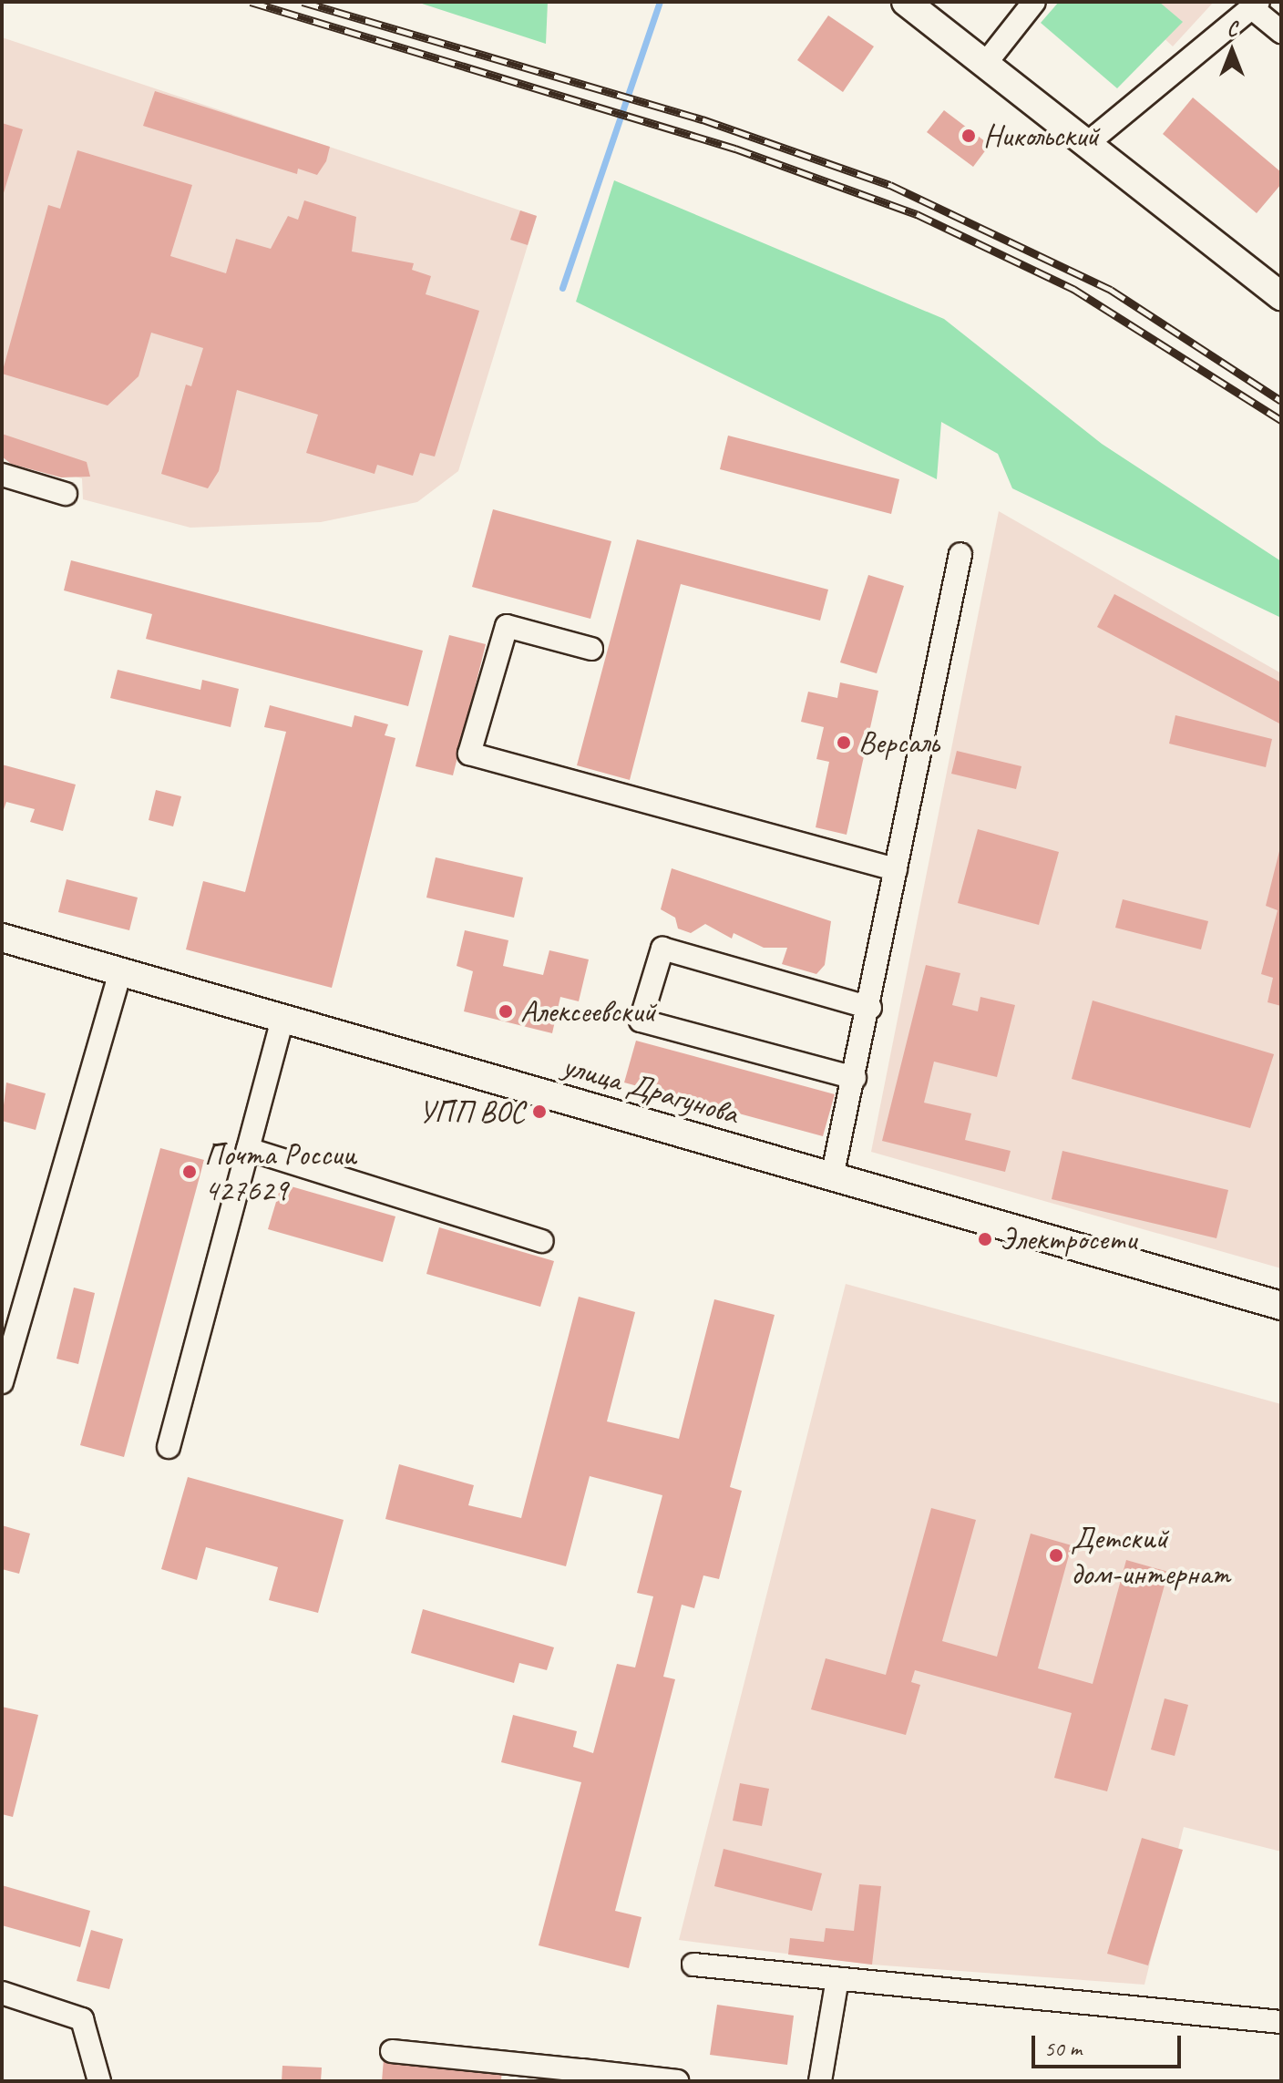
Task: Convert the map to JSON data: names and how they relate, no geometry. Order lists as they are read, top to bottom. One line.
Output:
{"streets":{"main road":["улица Драгунова"]},"places":["Никольский","Версаль","Алексеевский","УПП ВОС","Почта России 427629","Электросети","Детский дом-интернат"],"scale_bar":"50 m","north":"top"}
